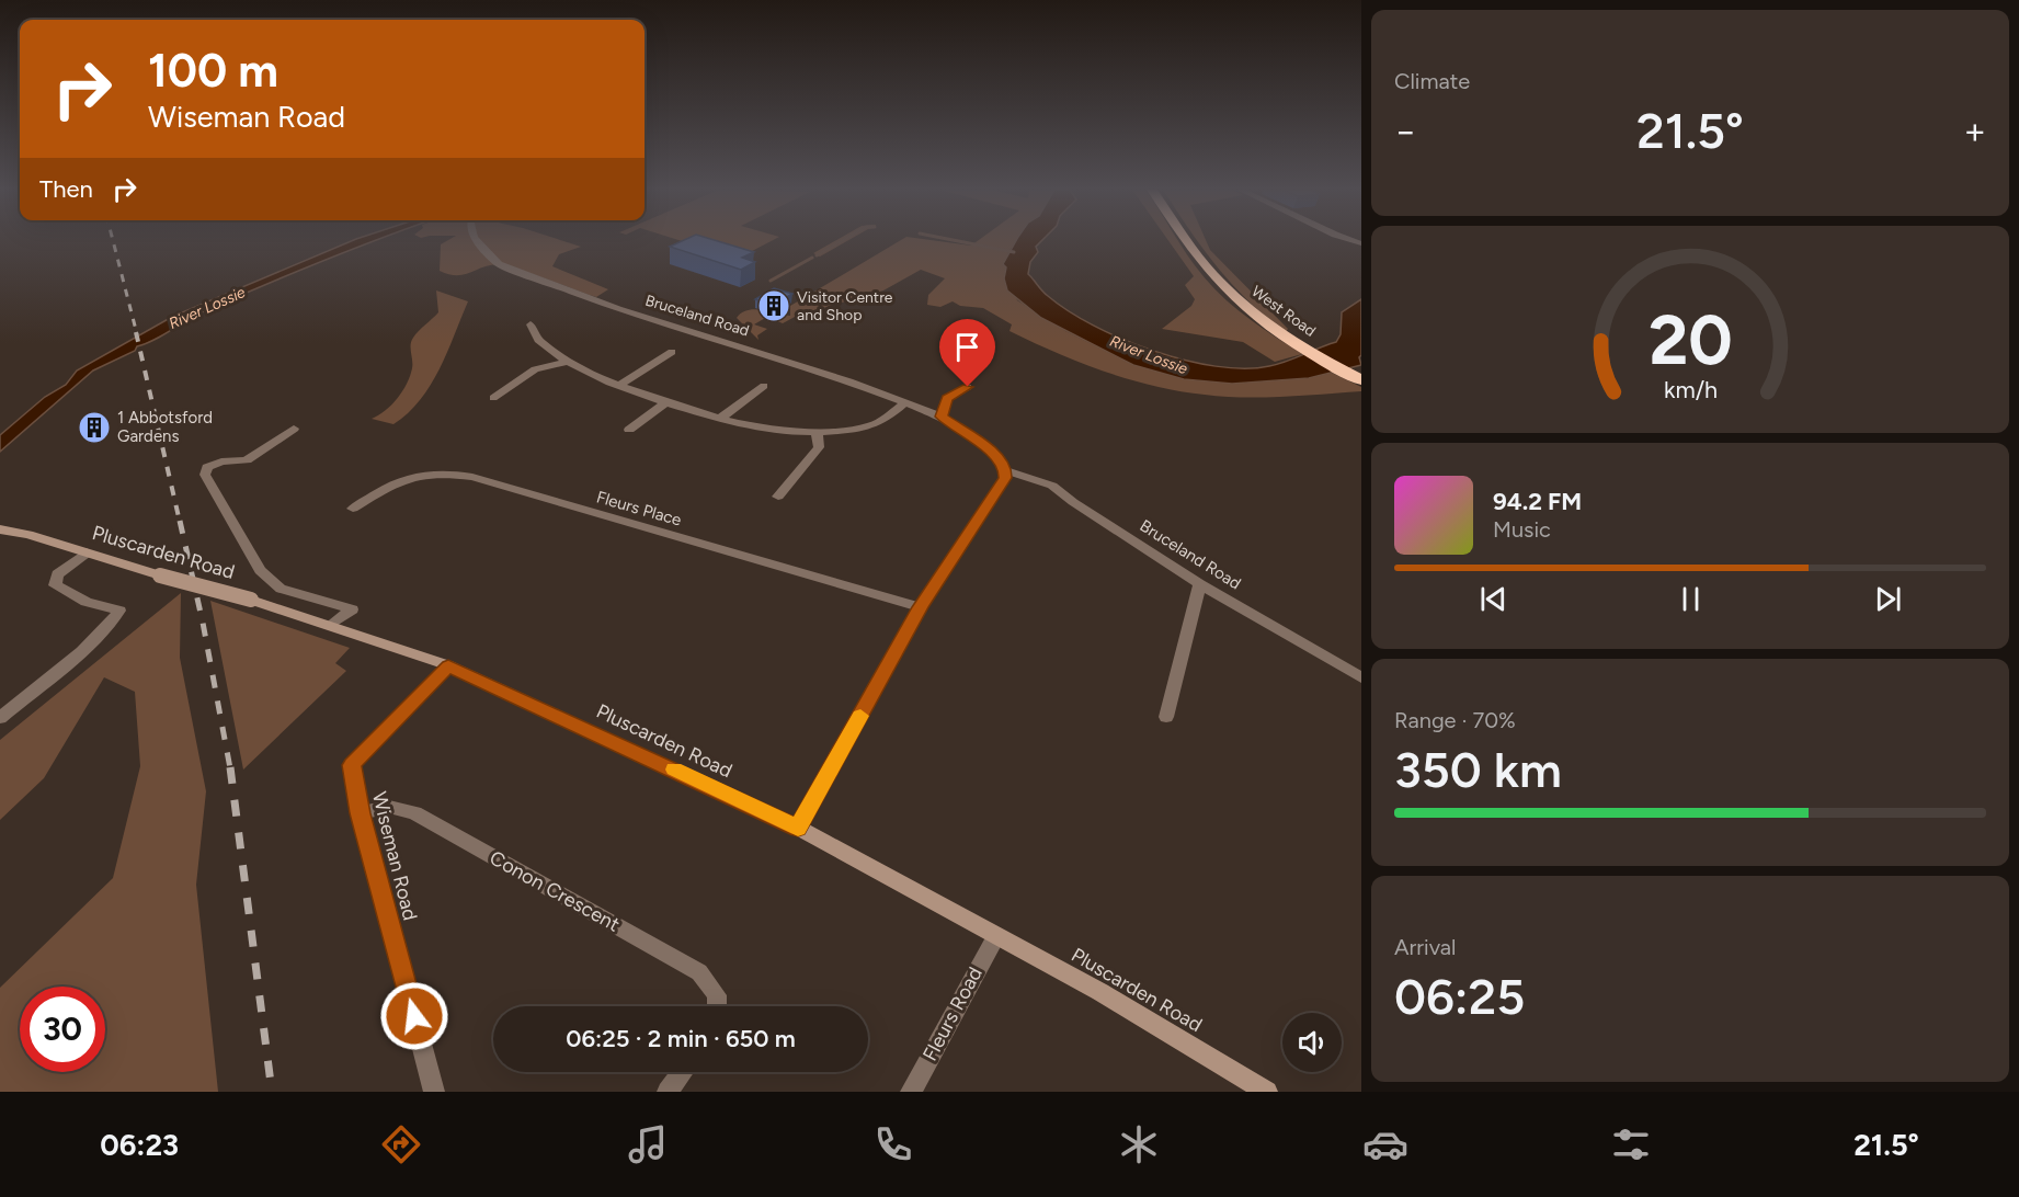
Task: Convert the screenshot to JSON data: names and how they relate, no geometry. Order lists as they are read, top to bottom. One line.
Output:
{"streets":{"highway":["West Road"],"main road":["Pluscarden Road"],"street":["Bruceland Road","Fleurs Place","Wiseman Road","Conon Crescent","Fleurs Road"]},"crossings":[["Pluscarden Road","Wiseman Road"],["Pluscarden Road","Fleurs Road"],["Wiseman Road","Conon Crescent"]],"water":["River Lossie"],"places":{"building":["Visitor Centre and Shop","1 Abbotsford Gardens"]},"page":{"tile":["Climate",["Range · 70%","350 km"],["Arrival","06:25"]],"turn":["100 m","Wiseman Road"],"heat":["−","21.5°","+"],"then":"Then","song":["94.2 FM","Music"],"limit":"30","trip":"06:25 · 2 min · 650 m","tabs":["06:23","21.5°"],"gauge":["20","km/h"]}}
